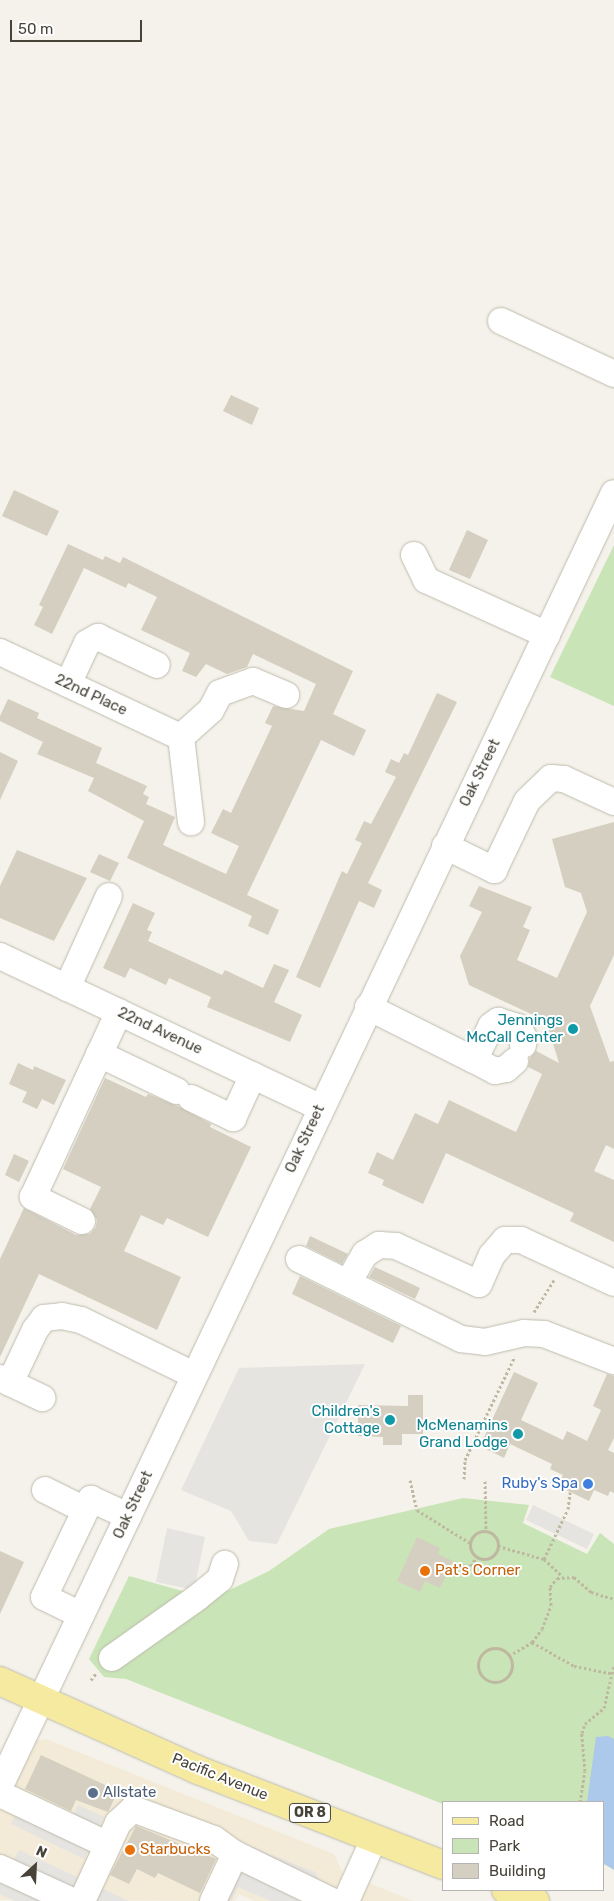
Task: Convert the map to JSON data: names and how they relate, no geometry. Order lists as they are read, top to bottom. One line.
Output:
{"streets":{"main road":["Pacific Avenue","OR 8"],"street":["22nd Place","Oak Street","22nd Avenue"]},"crossings":[["Oak Street","22nd Avenue"],["Oak Street","Pacific Avenue"]],"places":["Jennings McCall Center","Children's Cottage","McMenamins Grand Lodge","Ruby's Spa","Pat's Corner","Allstate","Starbucks"],"legend":["Road","Park","Building"],"scale_bar":"50 m","north":"top right"}
